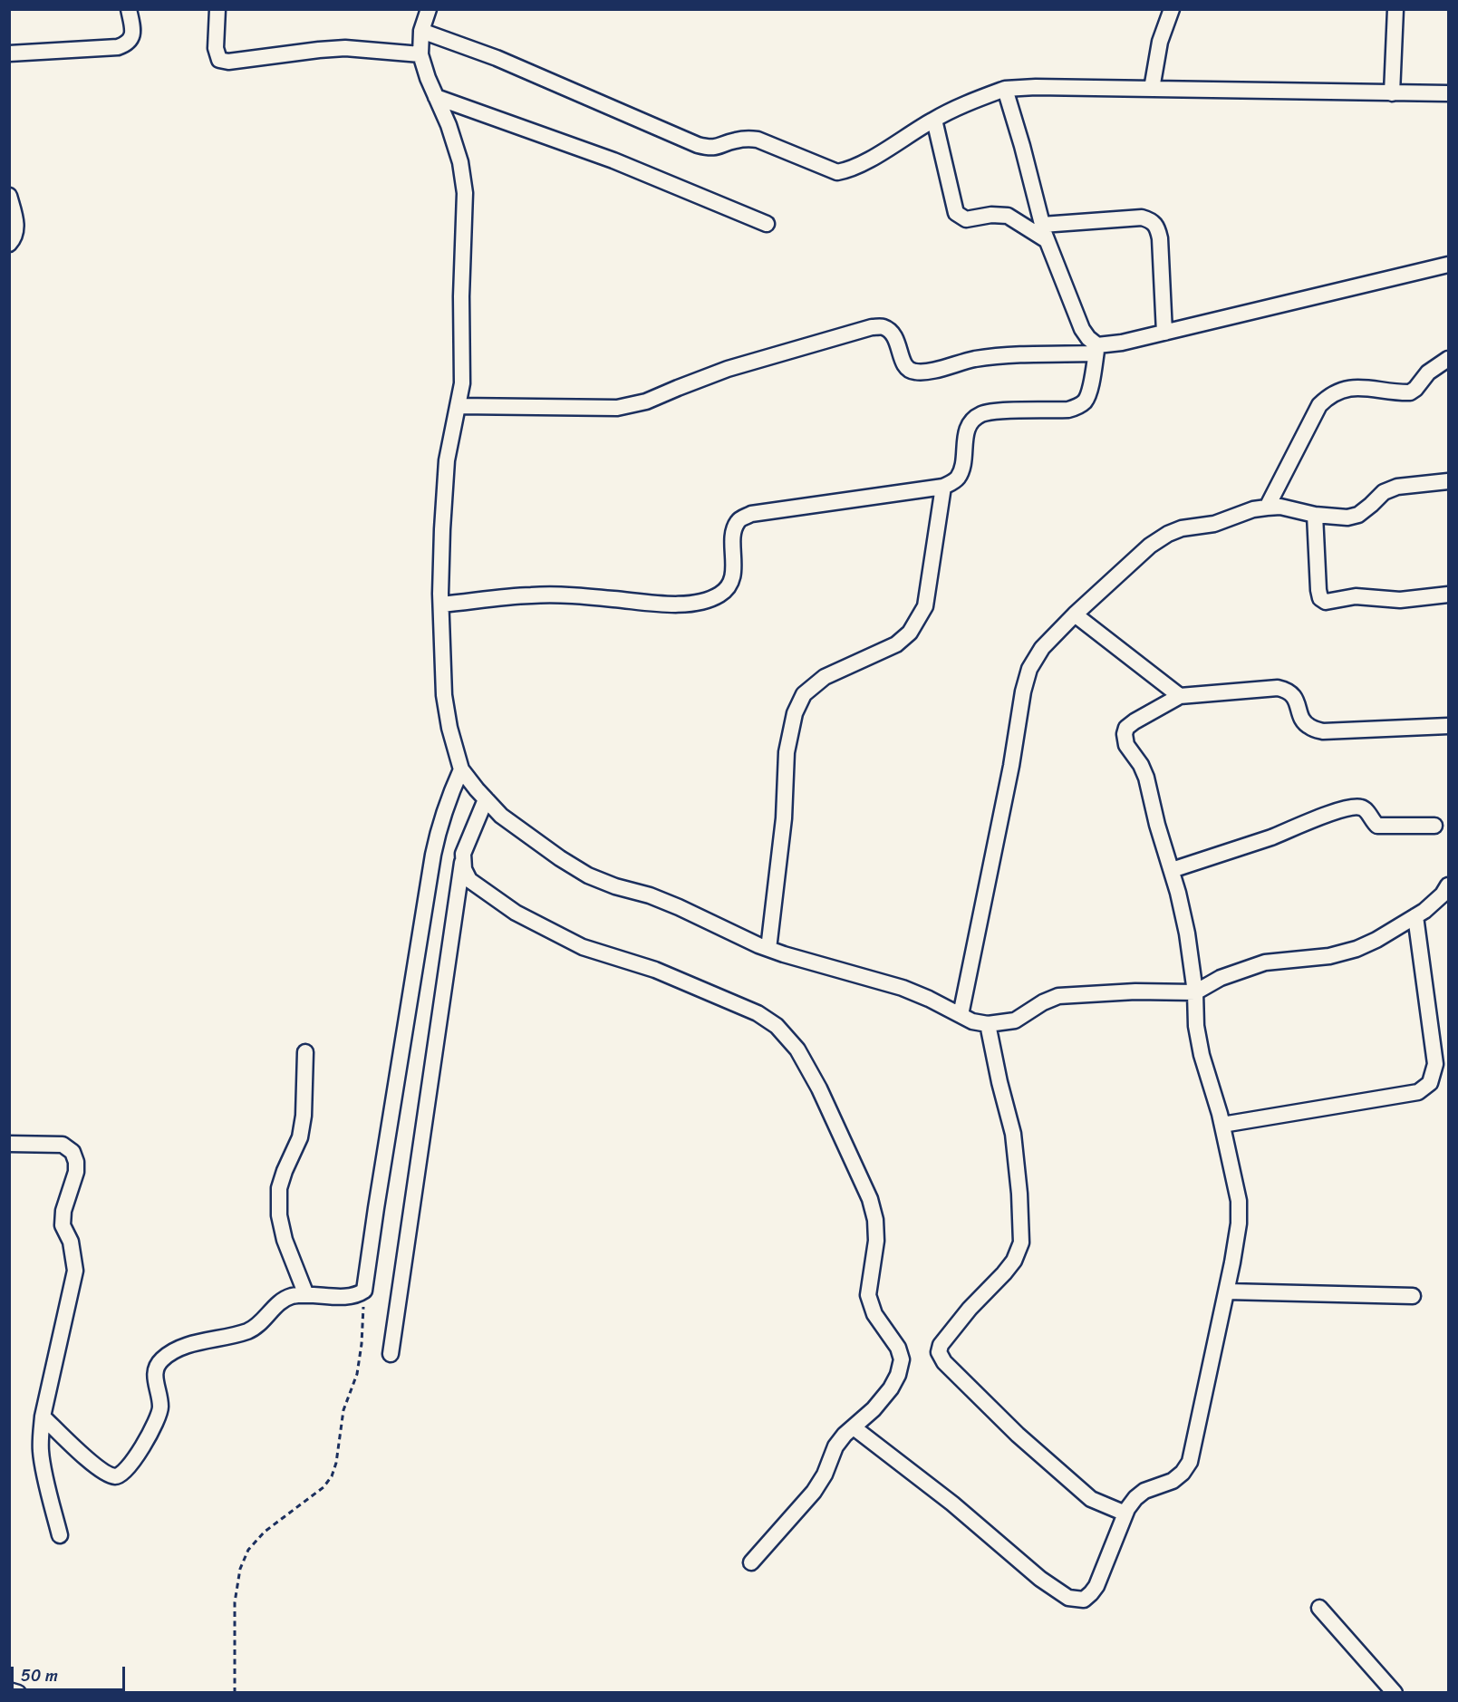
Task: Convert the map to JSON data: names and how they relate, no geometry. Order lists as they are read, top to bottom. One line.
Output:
{"scale_bar":"50 m"}
